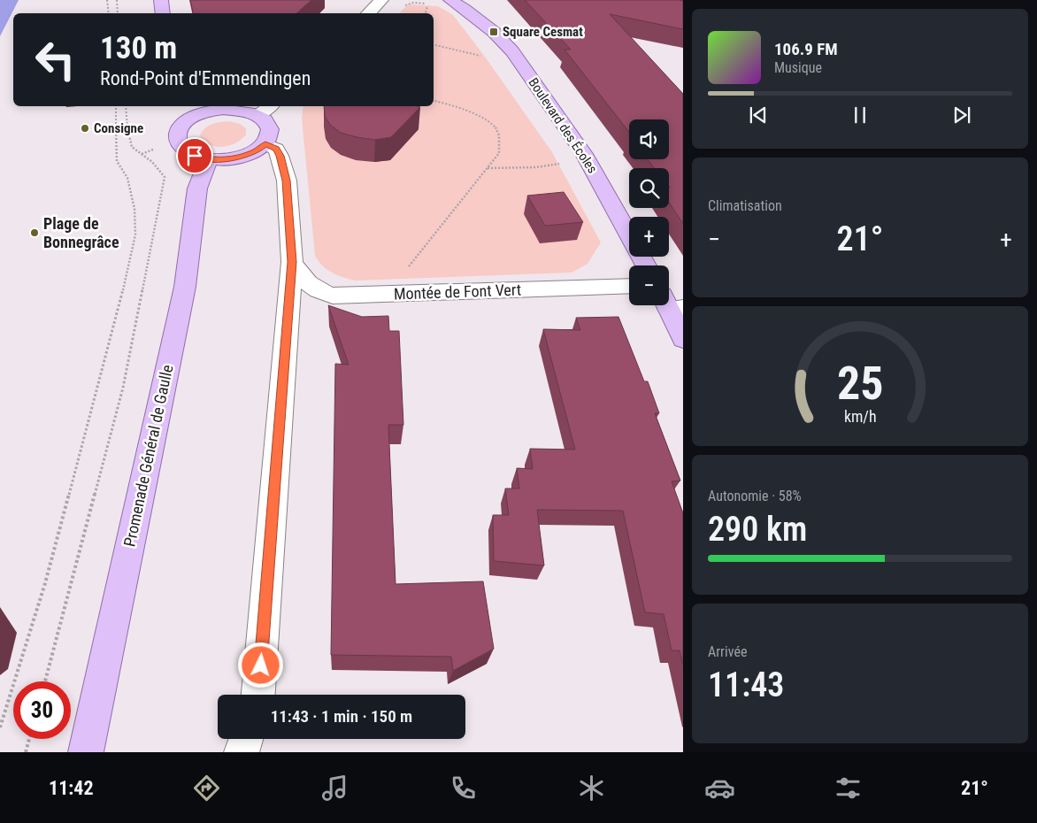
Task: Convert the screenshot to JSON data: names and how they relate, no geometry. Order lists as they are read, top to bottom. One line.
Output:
{"streets":{"main road":["Boulevard des Écoles","Promenade Général de Gaulle"],"street":["Montée de Font Vert"]},"places":{"transit":["Square Cesmat"],"other":["Consigne","Plage de Bonnegrâce"]},"page":{"turn":["130 m","Rond-Point d'Emmendingen"],"song":["106.9 FM","Musique"],"map_buttons":["+","−"],"tile":["Climatisation",["Autonomie · 58%","290 km"],["Arrivée","11:43"]],"heat":["−","21°","+"],"limit":"30","trip":"11:43 · 1 min · 150 m","tabs":["11:42","21°"],"gauge":["25","km/h"]}}
